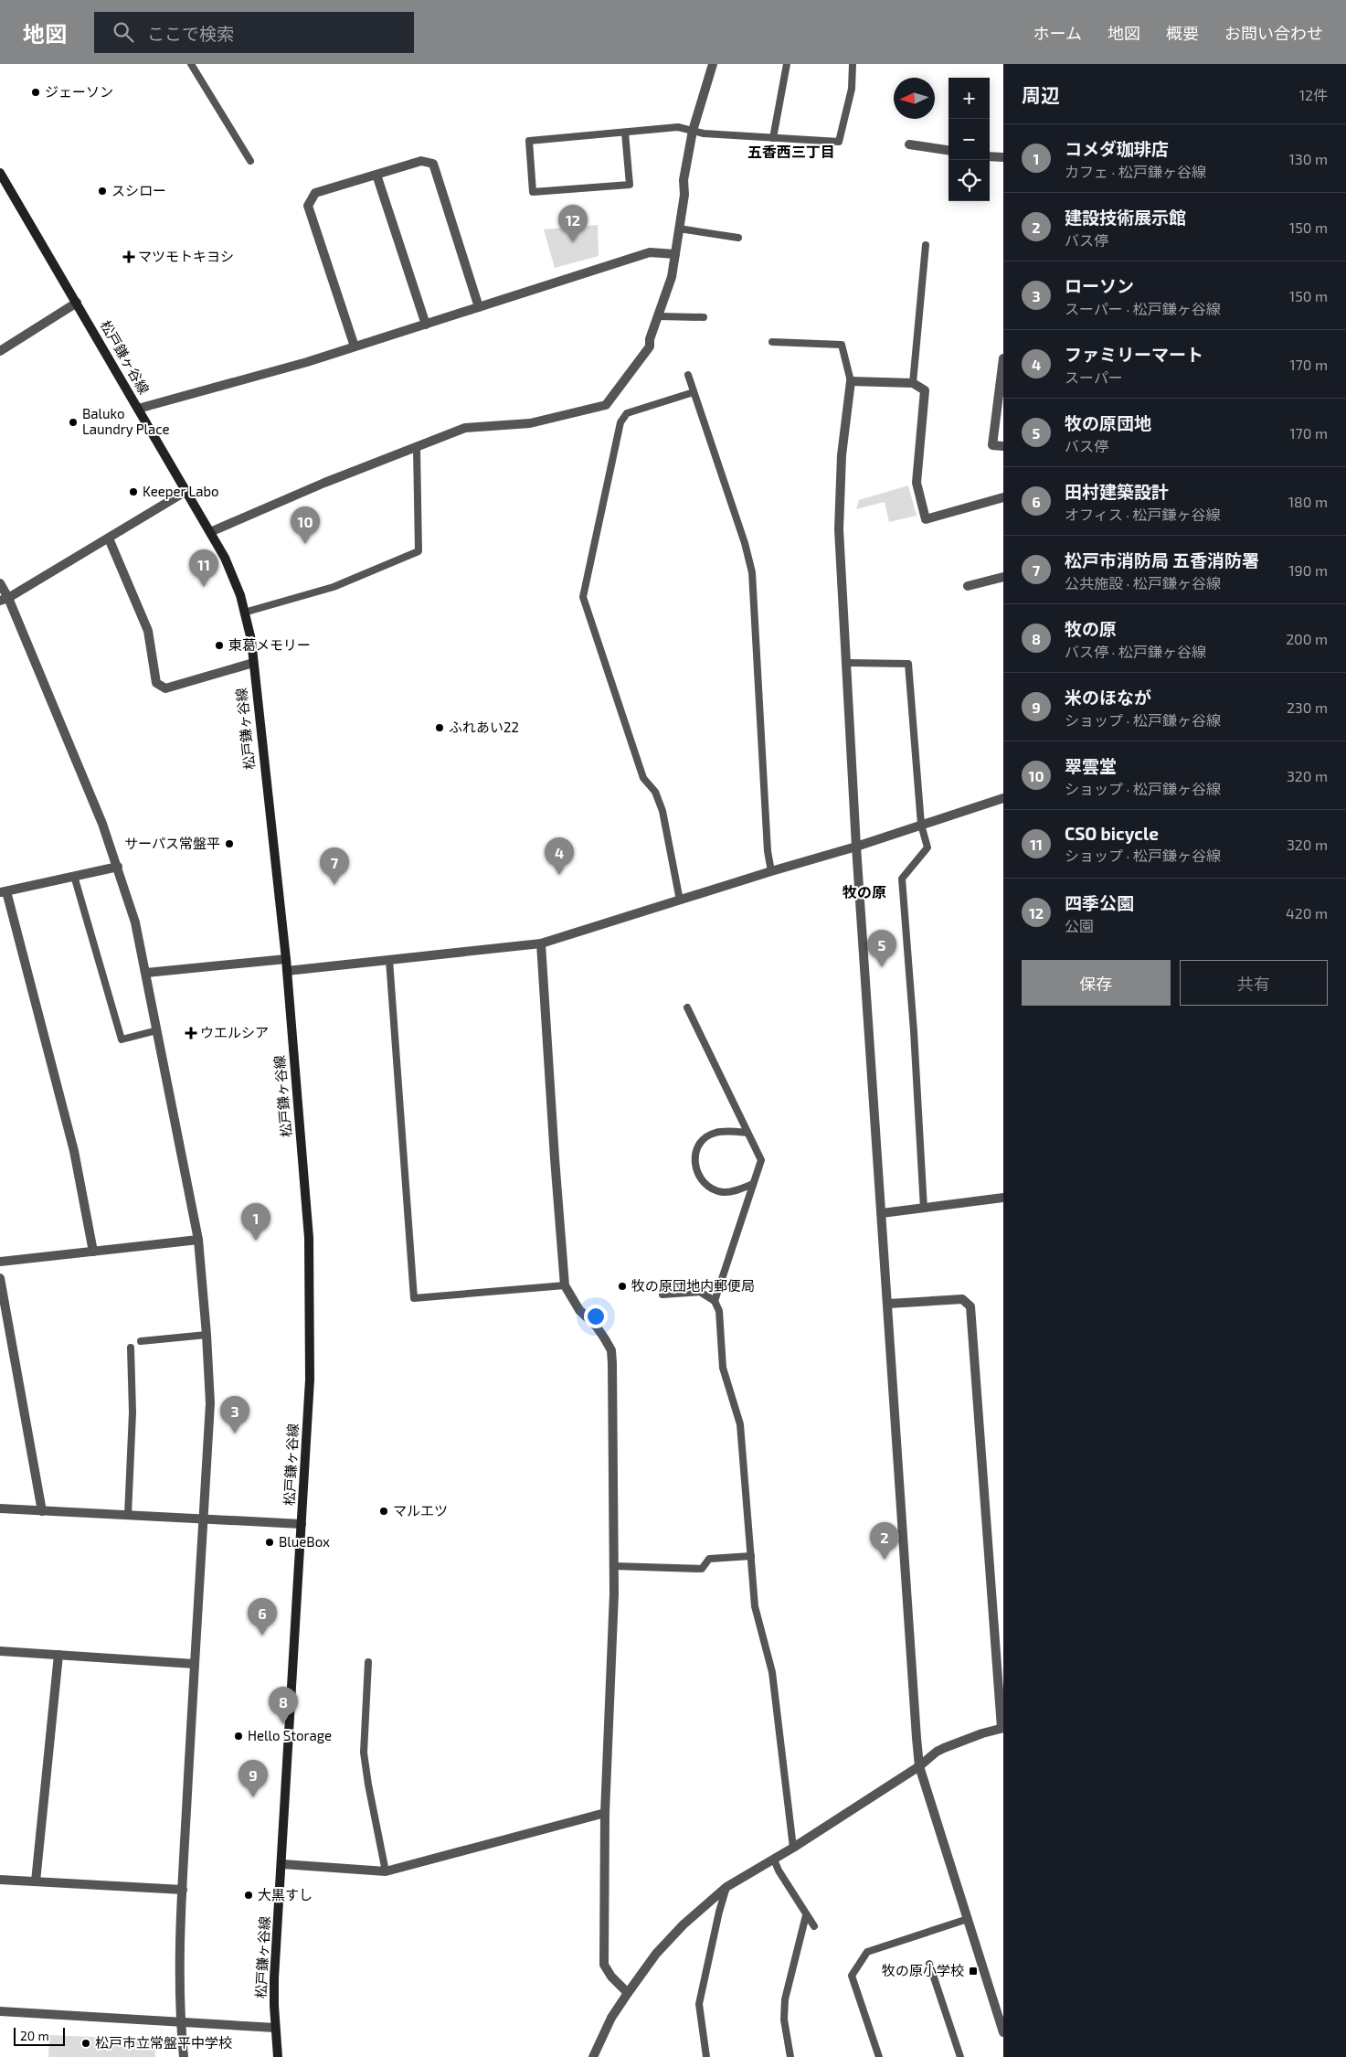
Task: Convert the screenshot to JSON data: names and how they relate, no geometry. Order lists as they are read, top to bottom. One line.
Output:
{"streets":{"main road":["松戸鎌ヶ谷線"]},"districts":["五香西三丁目","牧の原"],"places":{"other":["ジェーソン","スシロー","Baluko Laundry Place","Keeper Labo","東葛メモリー","ふれあい22","サーパス常盤平","牧の原団地内郵便局","マルエツ","BlueBox","Hello Storage","大黒すし","松戸市立常盤平中学校"],"health":["マツモトキヨシ","ウエルシア"],"transit":["牧の原小学校"]},"scale_bar":"20 m","north":"left","page":{"header":"地図","search":"ここで検索","nav":["ホーム","地図","概要","お問い合わせ"],"heading":["周辺","12件"],"map_buttons":["+","−"],"list":[{"mark":"1","name":"コメダ珈琲店","note":"カフェ · 松戸鎌ヶ谷線","value":"130 m"},{"mark":"2","name":"建設技術展示館","note":"バス停","value":"150 m"},{"mark":"3","name":"ローソン","note":"スーパー · 松戸鎌ヶ谷線","value":"150 m"},{"mark":"4","name":"ファミリーマート","note":"スーパー","value":"170 m"},{"mark":"5","name":"牧の原団地","note":"バス停","value":"170 m"},{"mark":"6","name":"田村建築設計","note":"オフィス · 松戸鎌ヶ谷線","value":"180 m"},{"mark":"7","name":"松戸市消防局 五香消防署","note":"公共施設 · 松戸鎌ヶ谷線","value":"190 m"},{"mark":"8","name":"牧の原","note":"バス停 · 松戸鎌ヶ谷線","value":"200 m"},{"mark":"9","name":"米のほなが","note":"ショップ · 松戸鎌ヶ谷線","value":"230 m"},{"mark":"10","name":"翠雲堂","note":"ショップ · 松戸鎌ヶ谷線","value":"320 m"},{"mark":"11","name":"CSO bicycle","note":"ショップ · 松戸鎌ヶ谷線","value":"320 m"},{"mark":"12","name":"四季公園","note":"公園","value":"420 m"}],"pins":["12","10","11","4","7","5","1","3","2","6","8","9"],"buttons":["保存","共有"],"scale":"20 m"}}
